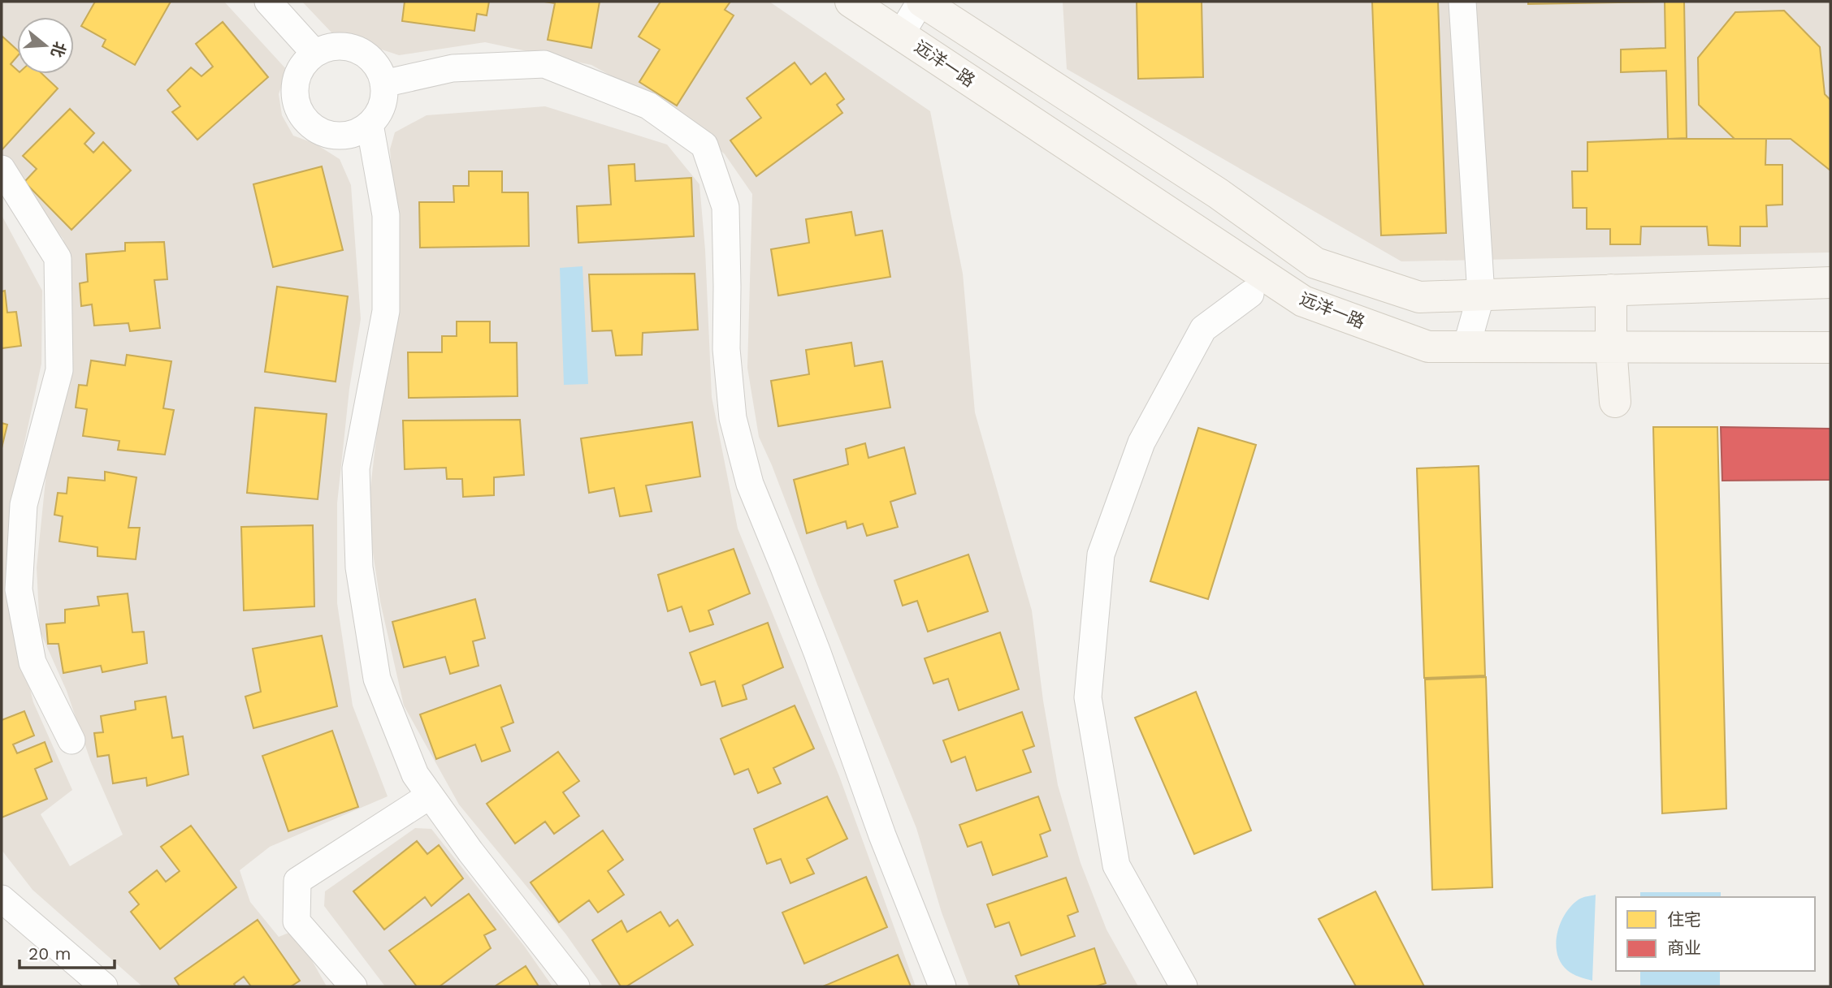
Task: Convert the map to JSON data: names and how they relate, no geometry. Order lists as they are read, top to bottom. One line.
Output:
{"streets":{"street":["远洋一路"]},"legend":["住宅","商业"],"scale_bar":"20 m","north":"right"}
